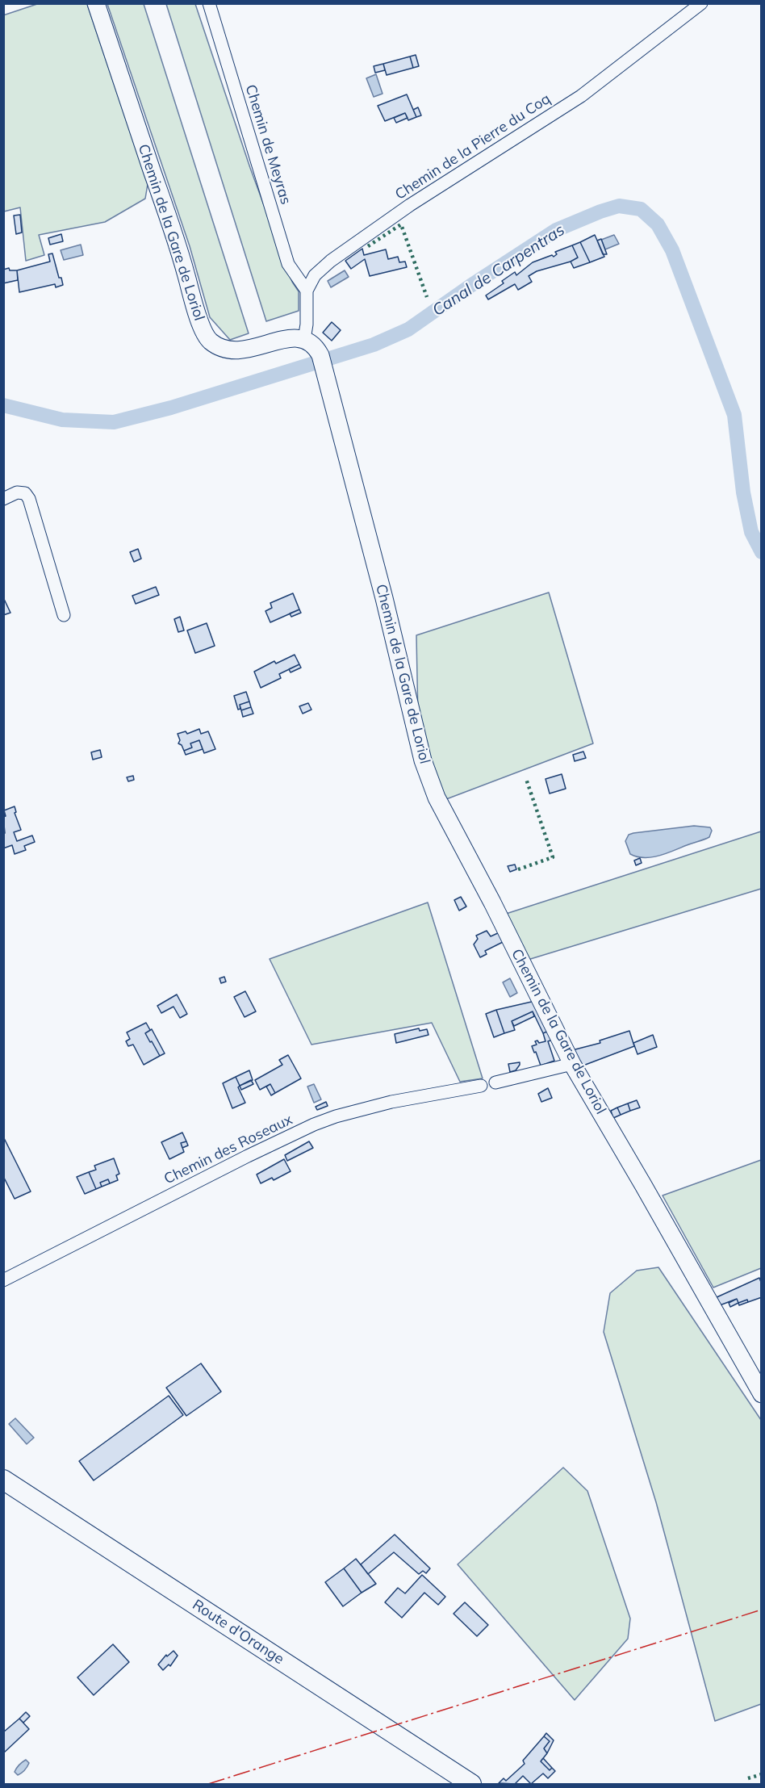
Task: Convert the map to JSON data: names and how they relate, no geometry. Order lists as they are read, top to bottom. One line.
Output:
{"streets":{"main road":["Route d'Orange"],"street":["Chemin de Meyras","Chemin de la Pierre du Coq","Chemin de la Gare de Loriol","Chemin des Roseaux"]},"crossings":[["Chemin de Meyras","Chemin de la Pierre du Coq"]],"water":["Canal de Carpentras"]}
